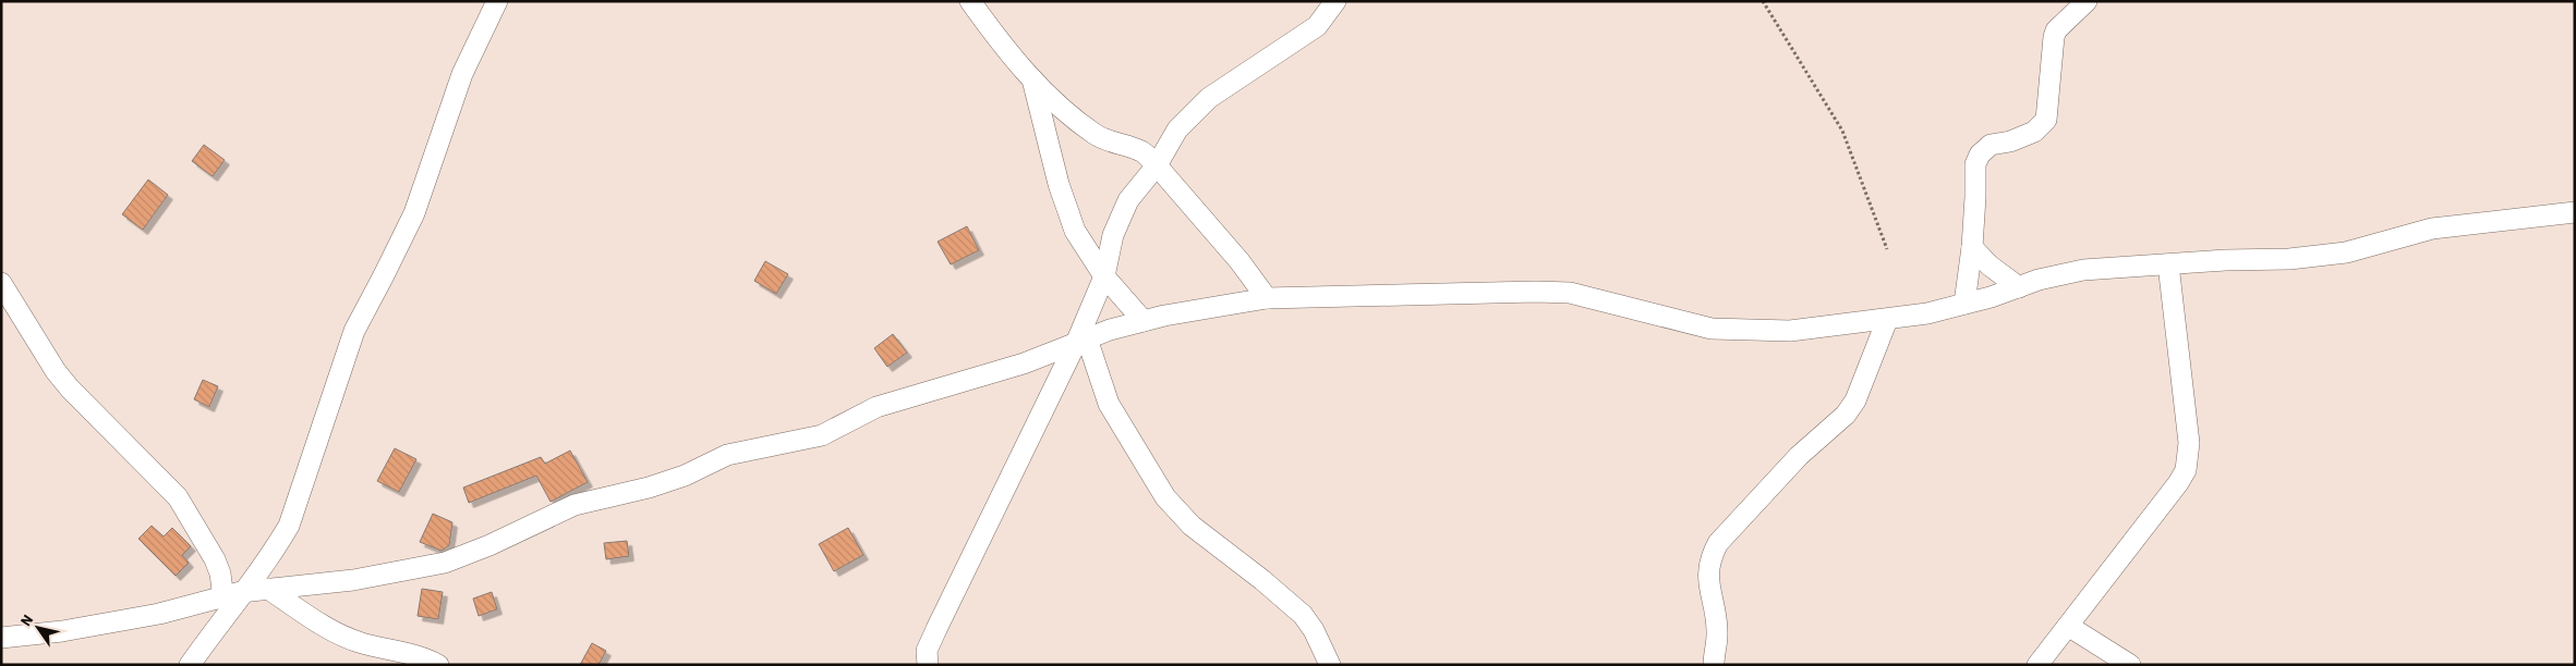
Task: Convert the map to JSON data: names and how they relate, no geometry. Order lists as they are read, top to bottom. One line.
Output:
{"north":"top left"}
